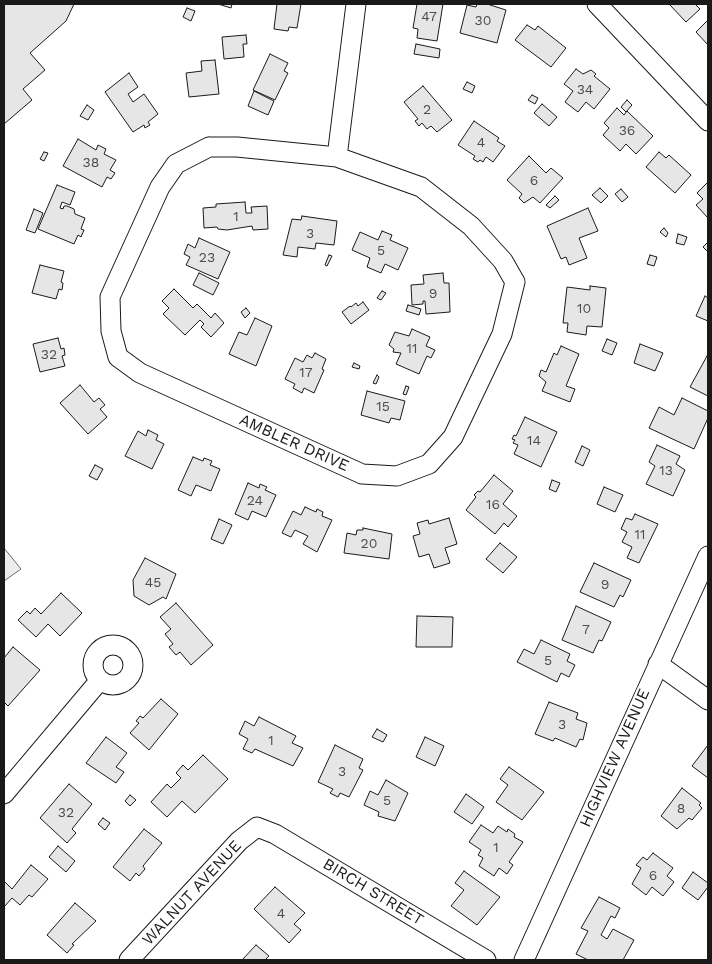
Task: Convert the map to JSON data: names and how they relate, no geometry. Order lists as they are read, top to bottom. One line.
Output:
{"streets":{"street":["AMBLER DRIVE","HIGHVIEW AVENUE","BIRCH STREET","WALNUT AVENUE"]},"crossings":[["BIRCH STREET","WALNUT AVENUE"]],"house_numbers":["47","30","34","2","36","4","38","6","1","3","5","23","9","10","11","32","17","15","14","13","24","16","11","20","45","9","7","5","3","1","3","5","8","32","1","6","4"]}
